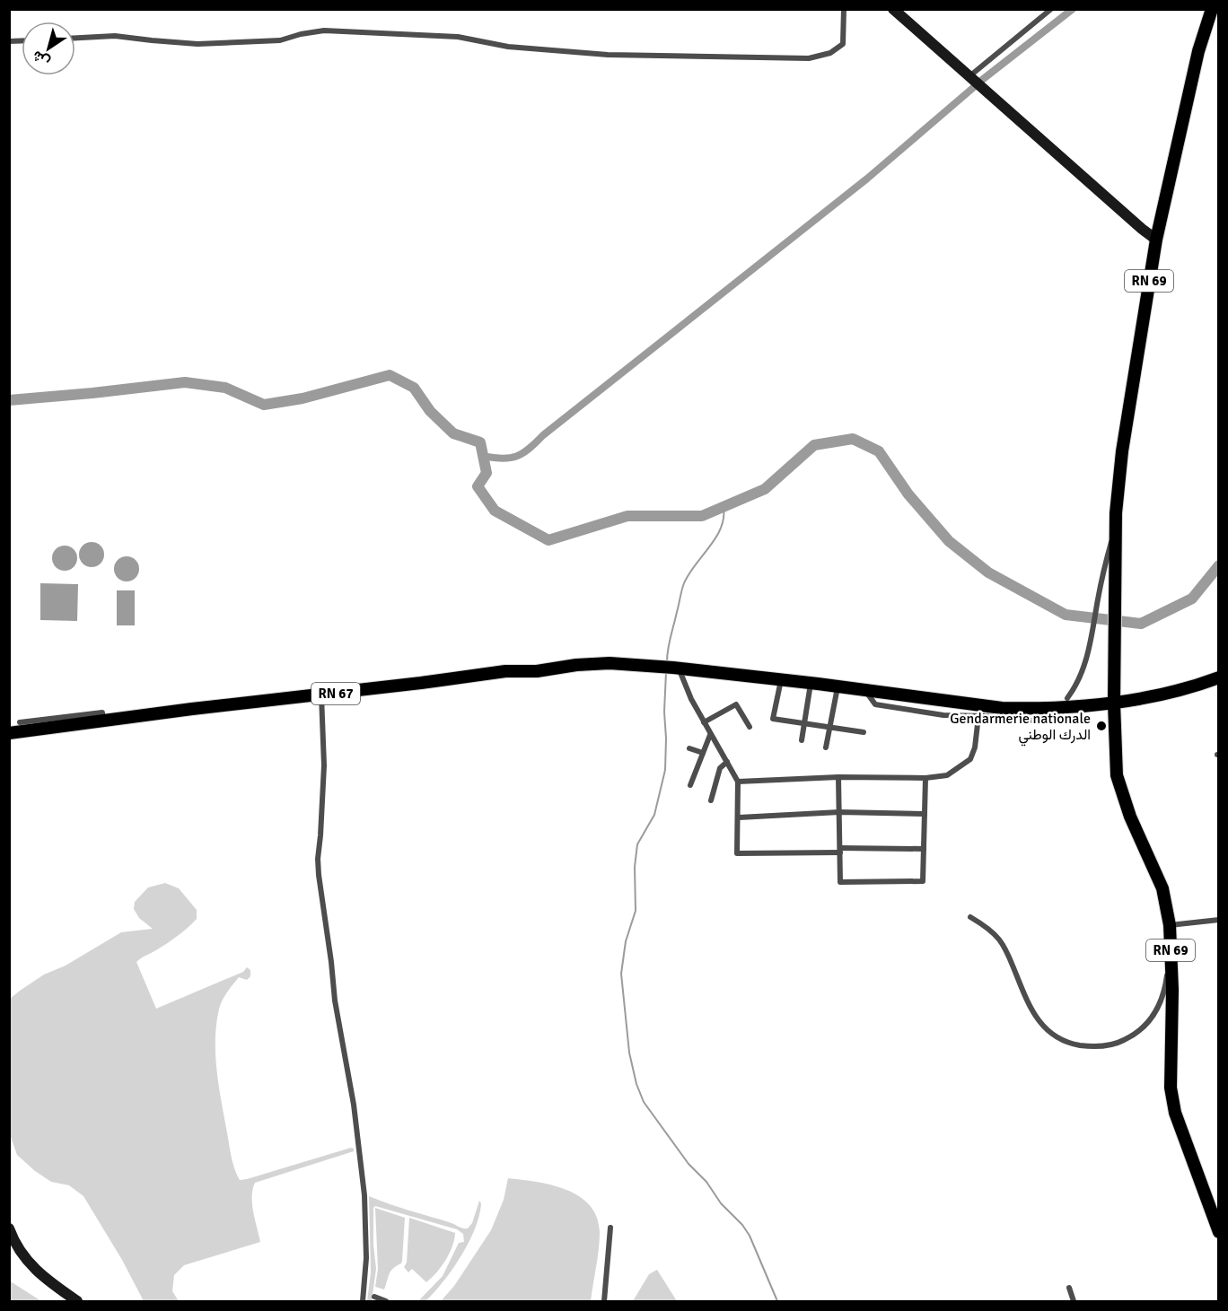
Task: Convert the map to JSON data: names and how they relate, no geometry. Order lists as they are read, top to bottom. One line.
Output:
{"streets":{"main road":["RN 69","RN 67"]},"crossings":[["RN 69","RN 67"]],"places":["Gendarmerie nationale الدرك الوطني"],"north":"bottom left"}
